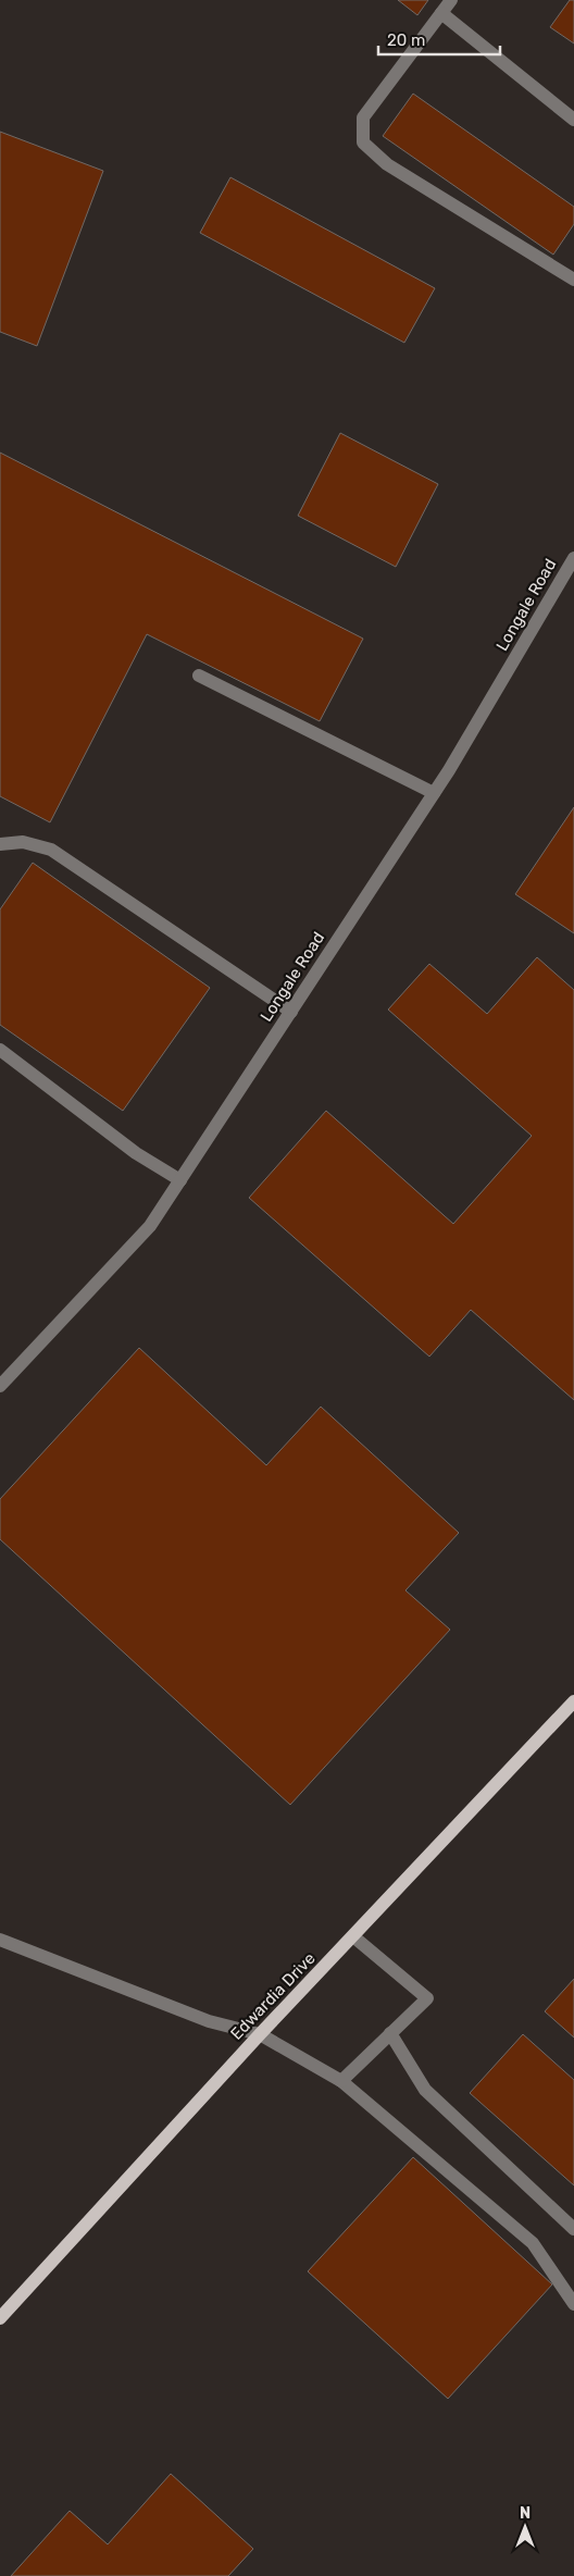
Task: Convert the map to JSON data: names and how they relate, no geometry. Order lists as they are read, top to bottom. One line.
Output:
{"streets":{"main road":["Edwardia Drive"],"street":["Longale Road"]},"scale_bar":"20 m","north":"top"}
